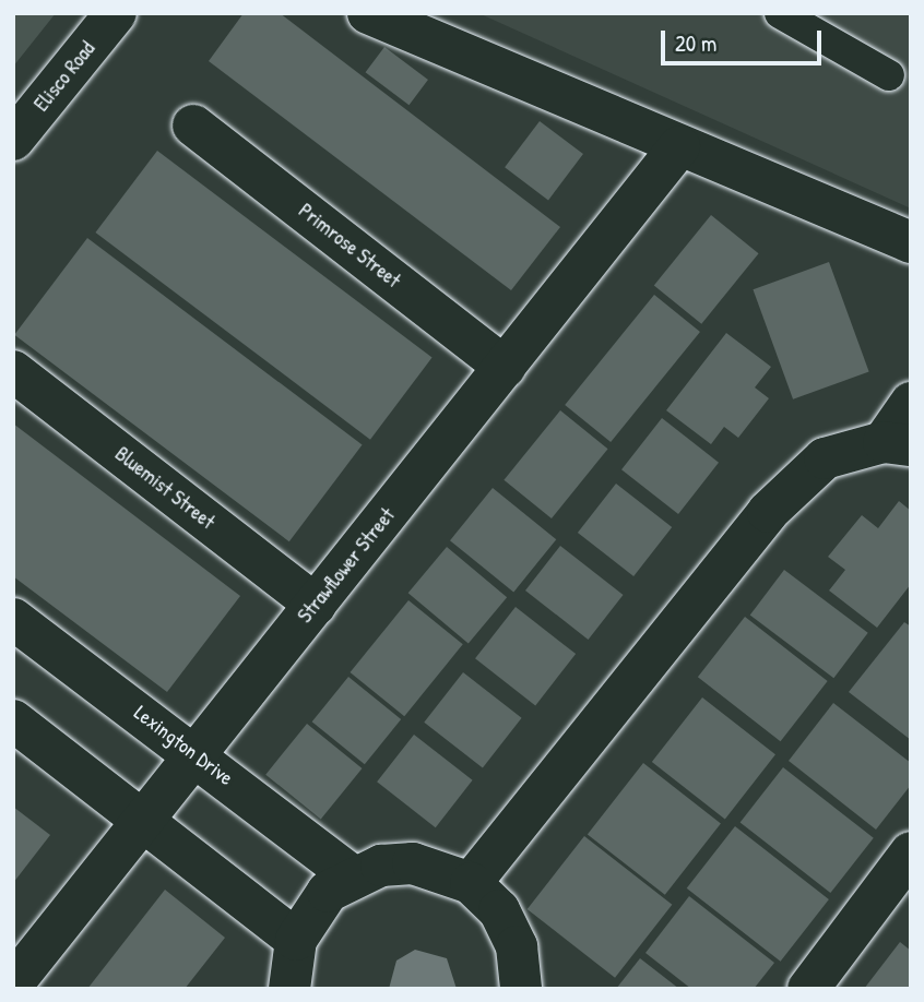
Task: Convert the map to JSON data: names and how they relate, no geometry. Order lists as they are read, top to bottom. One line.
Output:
{"streets":{"street":["Elisco Road","Primrose Street","Bluemist Street","Strawflower Street","Lexington Drive"]},"crossings":[["Primrose Street","Strawflower Street"],["Bluemist Street","Strawflower Street"],["Strawflower Street","Lexington Drive"]],"scale_bar":"20 m"}
